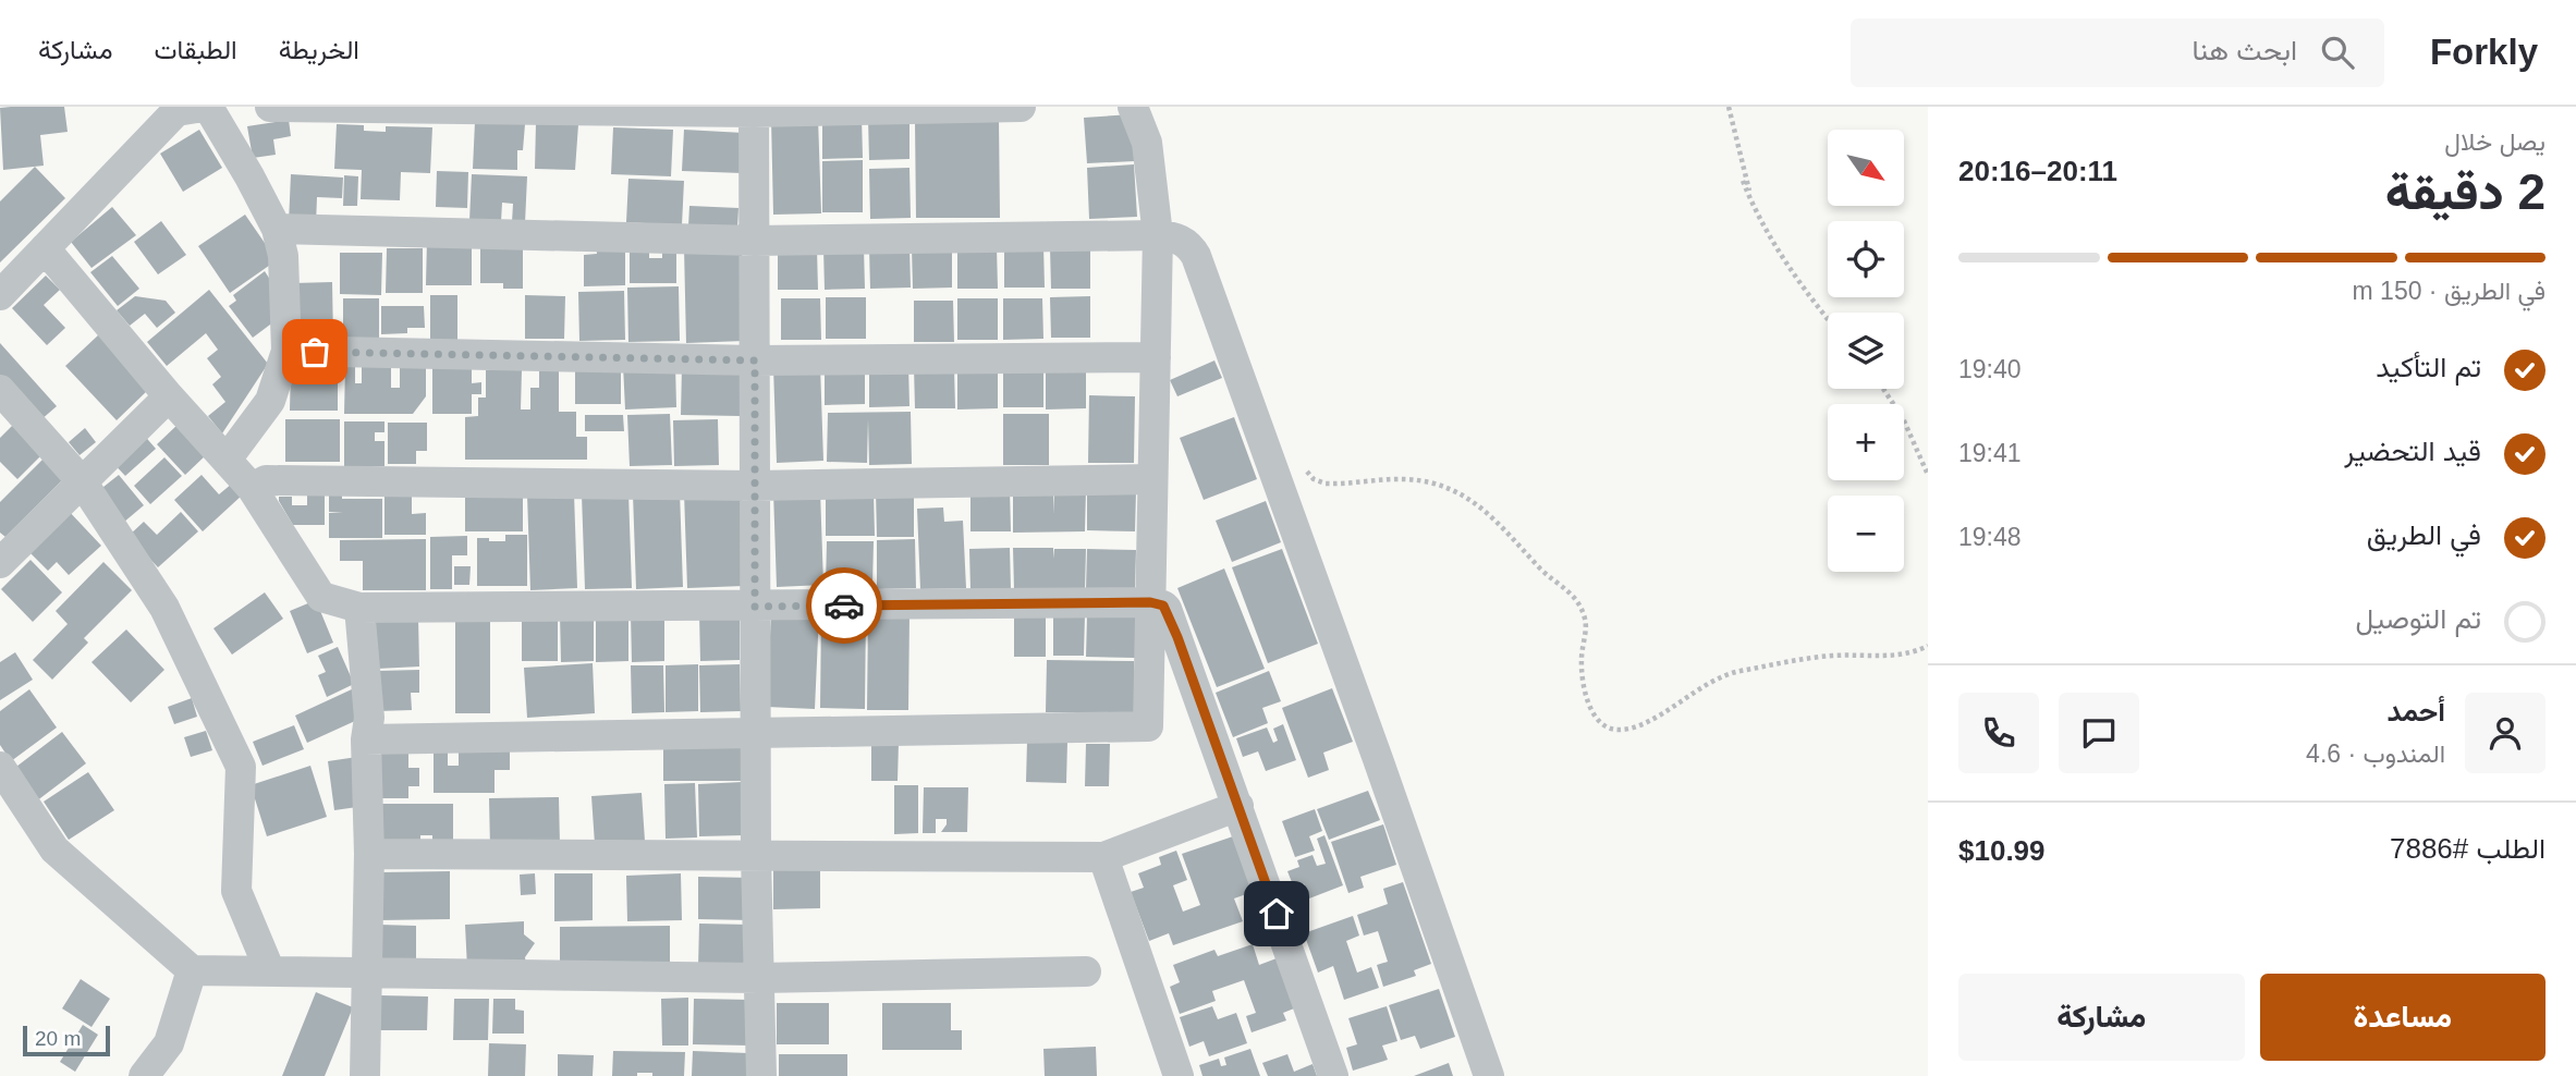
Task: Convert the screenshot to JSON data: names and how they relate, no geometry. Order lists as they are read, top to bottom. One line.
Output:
{"scale_bar":"20 m","north":"bottom right","page":{"header":"Forkly","search":"ابحث هنا","nav":["الخريطة","الطبقات","مشاركة"],"heading":["2 دقيقة","يصل خلال","20:11–20:16"],"panel":["أحمد","المندوب · 4.6","الطلب #7886","$10.99"],"map_buttons":["+","−"],"bar":"في الطريق · 150 m","list":[["تم التأكيد","19:40"],["قيد التحضير","19:41"],["في الطريق","19:48"],"تم التوصيل"],"buttons":["مساعدة","مشاركة"],"scale":"20 m"}}
